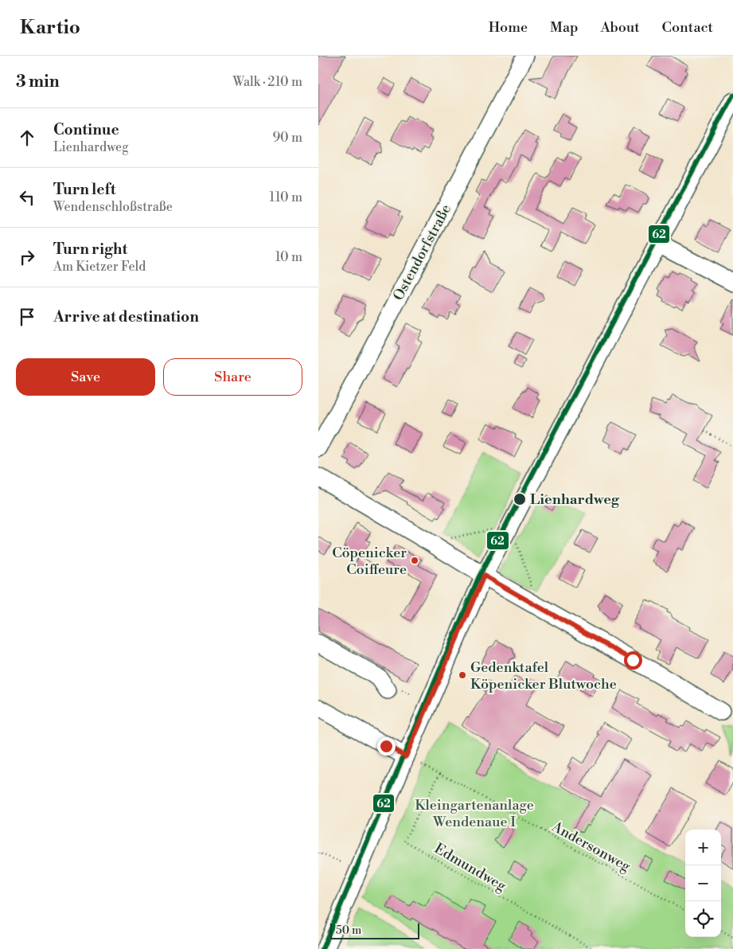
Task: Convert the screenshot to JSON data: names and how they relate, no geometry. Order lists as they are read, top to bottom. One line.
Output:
{"streets":{"street":["Ostendorfstraße"],"path":["Andersonweg","Edmundweg"]},"crossings":[["Andersonweg","Edmundweg"]],"parks":["Kleingartenanlage Wendenaue I"],"places":["Lienhardweg","Cöpenicker Coiffeure","Gedenktafel Köpenicker Blutwoche"],"lines":["transit line 62"],"scale_bar":"50 m","page":{"header":"Kartio","nav":["Home","Map","About","Contact"],"heading":["3 min","Walk · 210 m"],"list":[["Continue","Lienhardweg","90 m"],["Turn left","Wendenschloßstraße","110 m"],["Turn right","Am Kietzer Feld","10 m"],"Arrive at destination"],"buttons":["Save","Share"],"map_buttons":["+","−"],"scale":"50 m"}}
